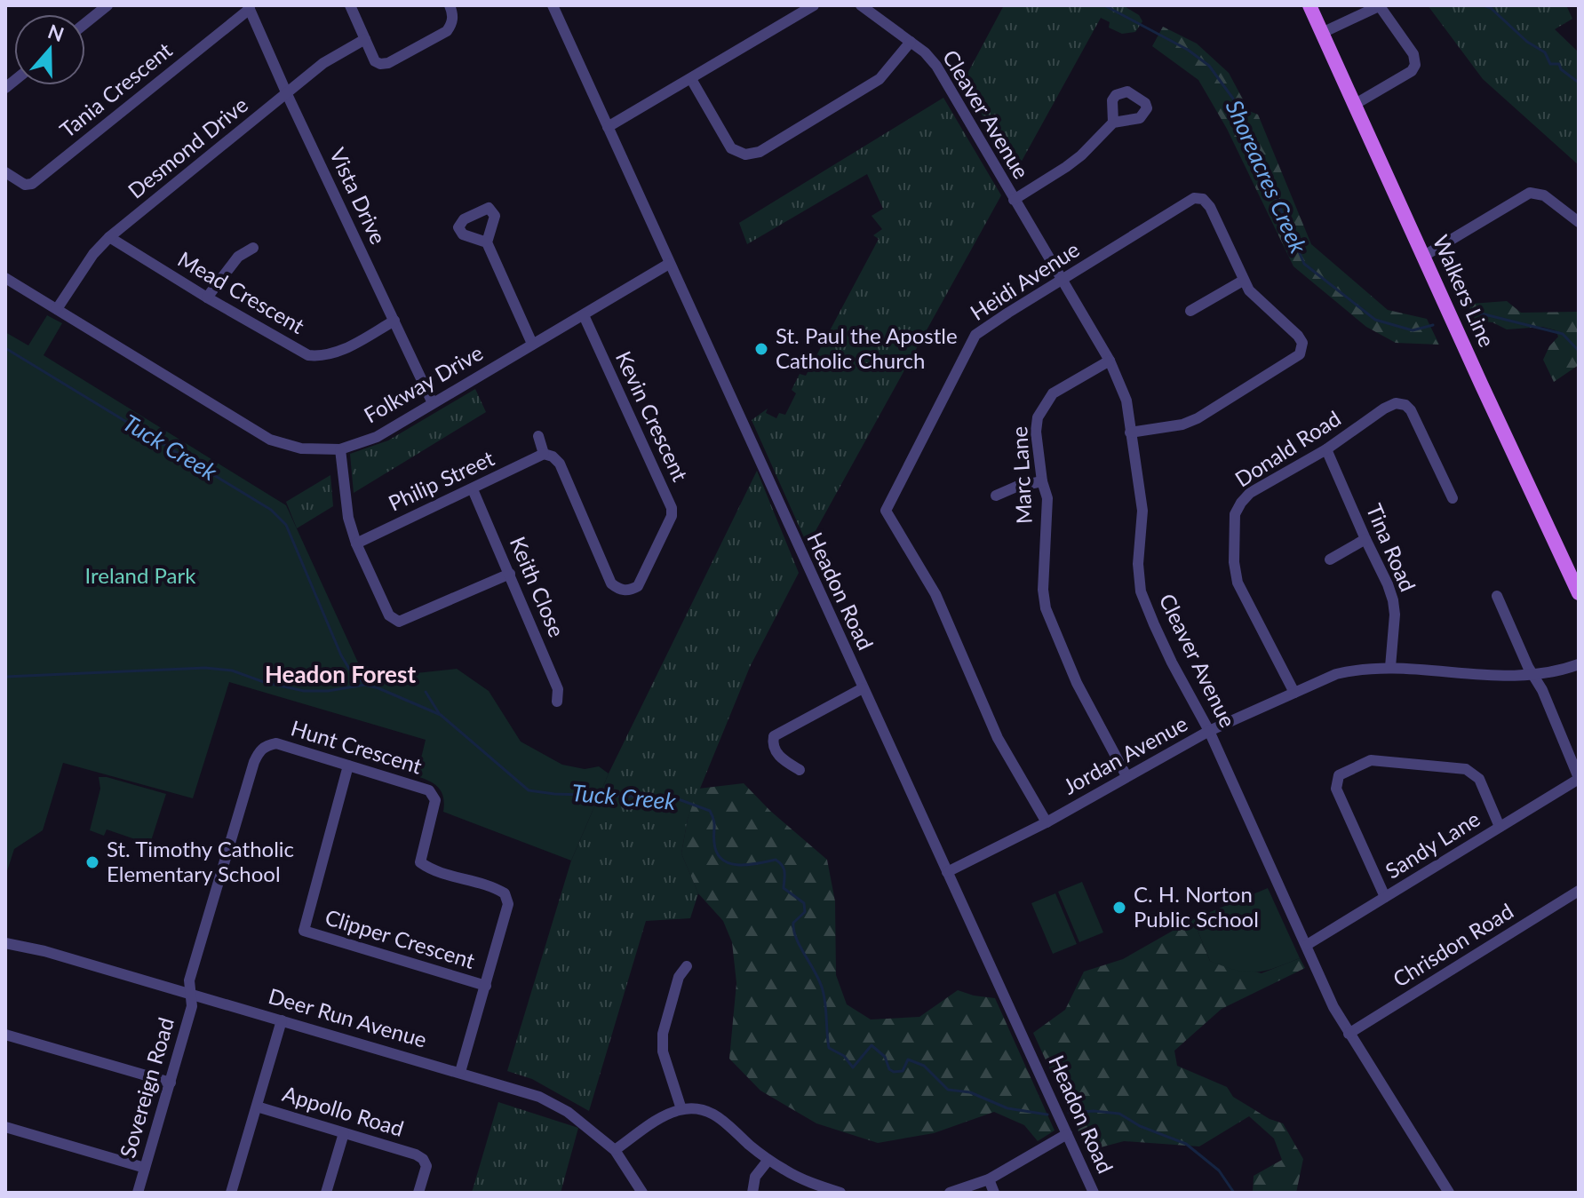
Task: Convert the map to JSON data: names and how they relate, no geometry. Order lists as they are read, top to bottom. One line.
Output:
{"streets":{"main road":["Walkers Line"],"street":["Tania Crescent","Cleaver Avenue","Desmond Drive","Vista Drive","Heidi Avenue","Mead Crescent","Folkway Drive","Kevin Crescent","Donald Road","Marc Lane","Philip Street","Tina Road","Keith Close","Headon Road","Hunt Crescent","Jordan Avenue","Sandy Lane","Clipper Crescent","Chrisdon Road","Deer Run Avenue","Sovereign Road","Appollo Road"]},"crossings":[["Tania Crescent","Vista Drive"],["Cleaver Avenue","Heidi Avenue"],["Cleaver Avenue","Marc Lane"],["Cleaver Avenue","Jordan Avenue"],["Cleaver Avenue","Sandy Lane"],["Cleaver Avenue","Chrisdon Road"],["Desmond Drive","Vista Drive"],["Desmond Drive","Mead Crescent"],["Desmond Drive","Folkway Drive"],["Vista Drive","Mead Crescent"],["Vista Drive","Folkway Drive"],["Heidi Avenue","Jordan Avenue"],["Folkway Drive","Kevin Crescent"],["Folkway Drive","Headon Road"],["Kevin Crescent","Philip Street"],["Donald Road","Tina Road"],["Donald Road","Jordan Avenue"],["Marc Lane","Jordan Avenue"],["Philip Street","Keith Close"],["Tina Road","Jordan Avenue"],["Headon Road","Jordan Avenue"],["Hunt Crescent","Clipper Crescent"],["Hunt Crescent","Deer Run Avenue"],["Hunt Crescent","Sovereign Road"],["Deer Run Avenue","Sovereign Road"]],"districts":["Headon Forest"],"water":["Shoreacres Creek","Tuck Creek"],"parks":["Ireland Park"],"places":["St. Paul the Apostle Catholic Church","St. Timothy Catholic Elementary School","C. H. Norton Public School"],"north":"top"}
